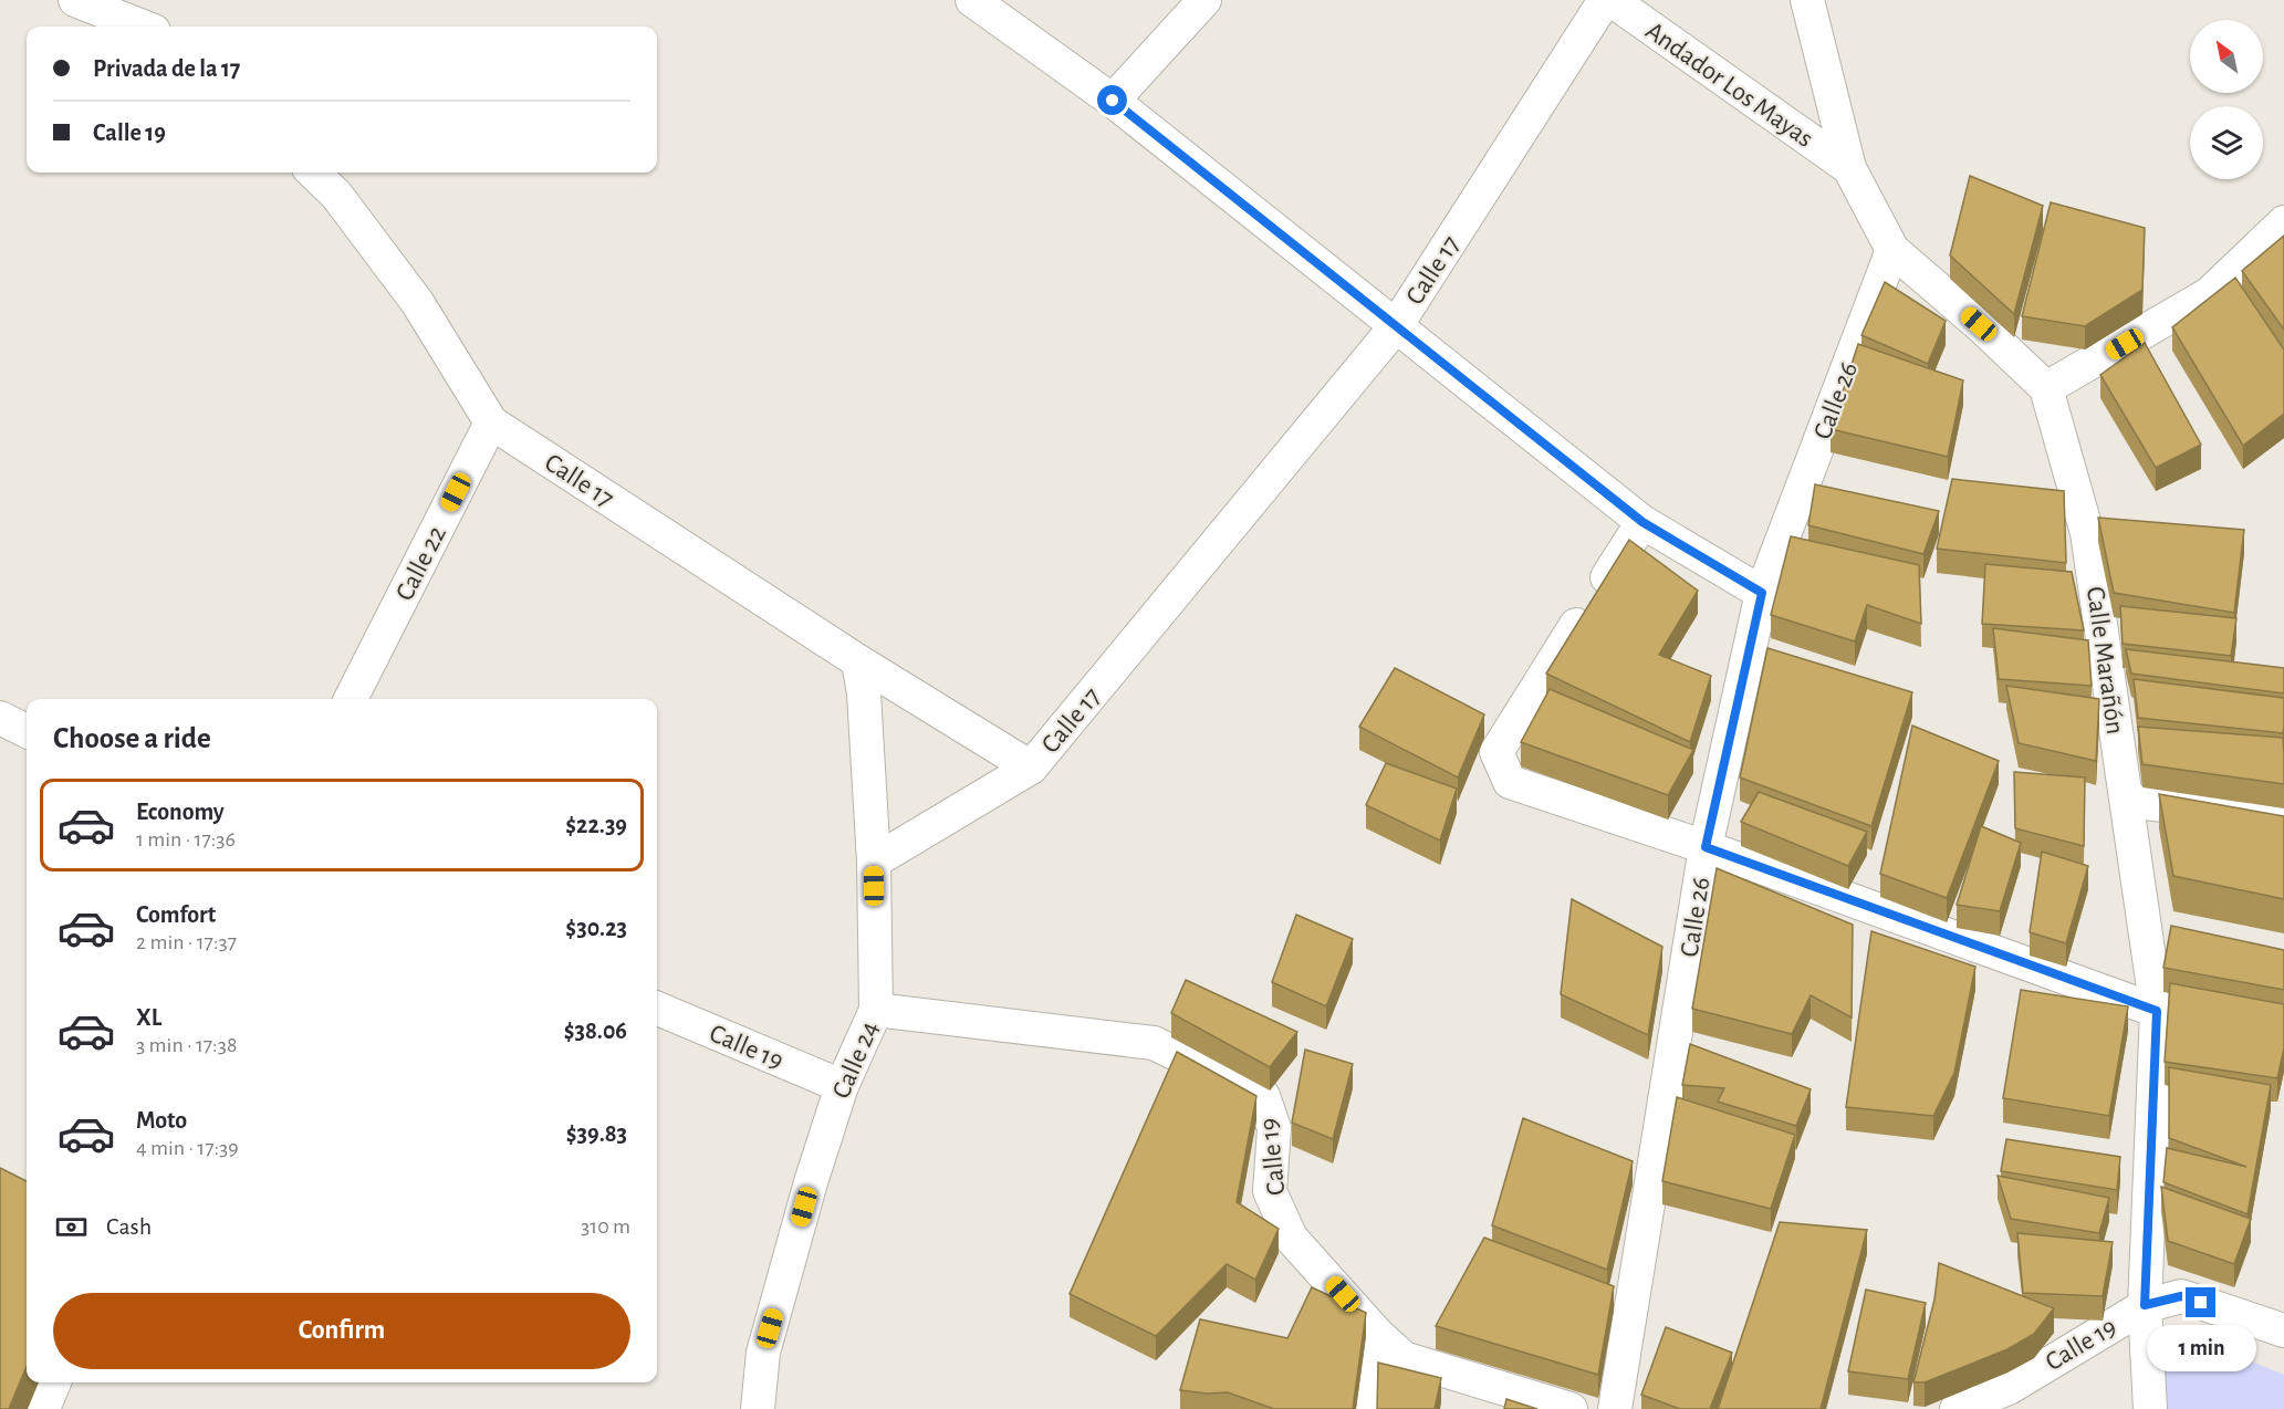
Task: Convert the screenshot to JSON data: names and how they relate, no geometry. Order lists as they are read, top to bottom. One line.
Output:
{"streets":{"street":["Andador Los Mayas","Calle 17","Calle 26","Calle 22","Calle Marañón","Calle 19","Calle 24"]},"crossings":[["Calle 17","Calle 22"],["Calle 17","Calle 24"],["Calle Marañón","Calle 19"],["Calle 19","Calle 24"]],"north":"top left","page":{"banner":["Privada de la 17","Calle 19"],"heading":"Choose a ride","list":[{"name":"Economy","note":"1 min · 17:36","value":"$22.39"},{"name":"Comfort","note":"2 min · 17:37","value":"$30.23"},{"name":"XL","note":"3 min · 17:38","value":"$38.06"},{"name":"Moto","note":"4 min · 17:39","value":"$39.83"}],"pay":["Cash","310 m"],"buttons":"Confirm","bubble":"1 min"}}
